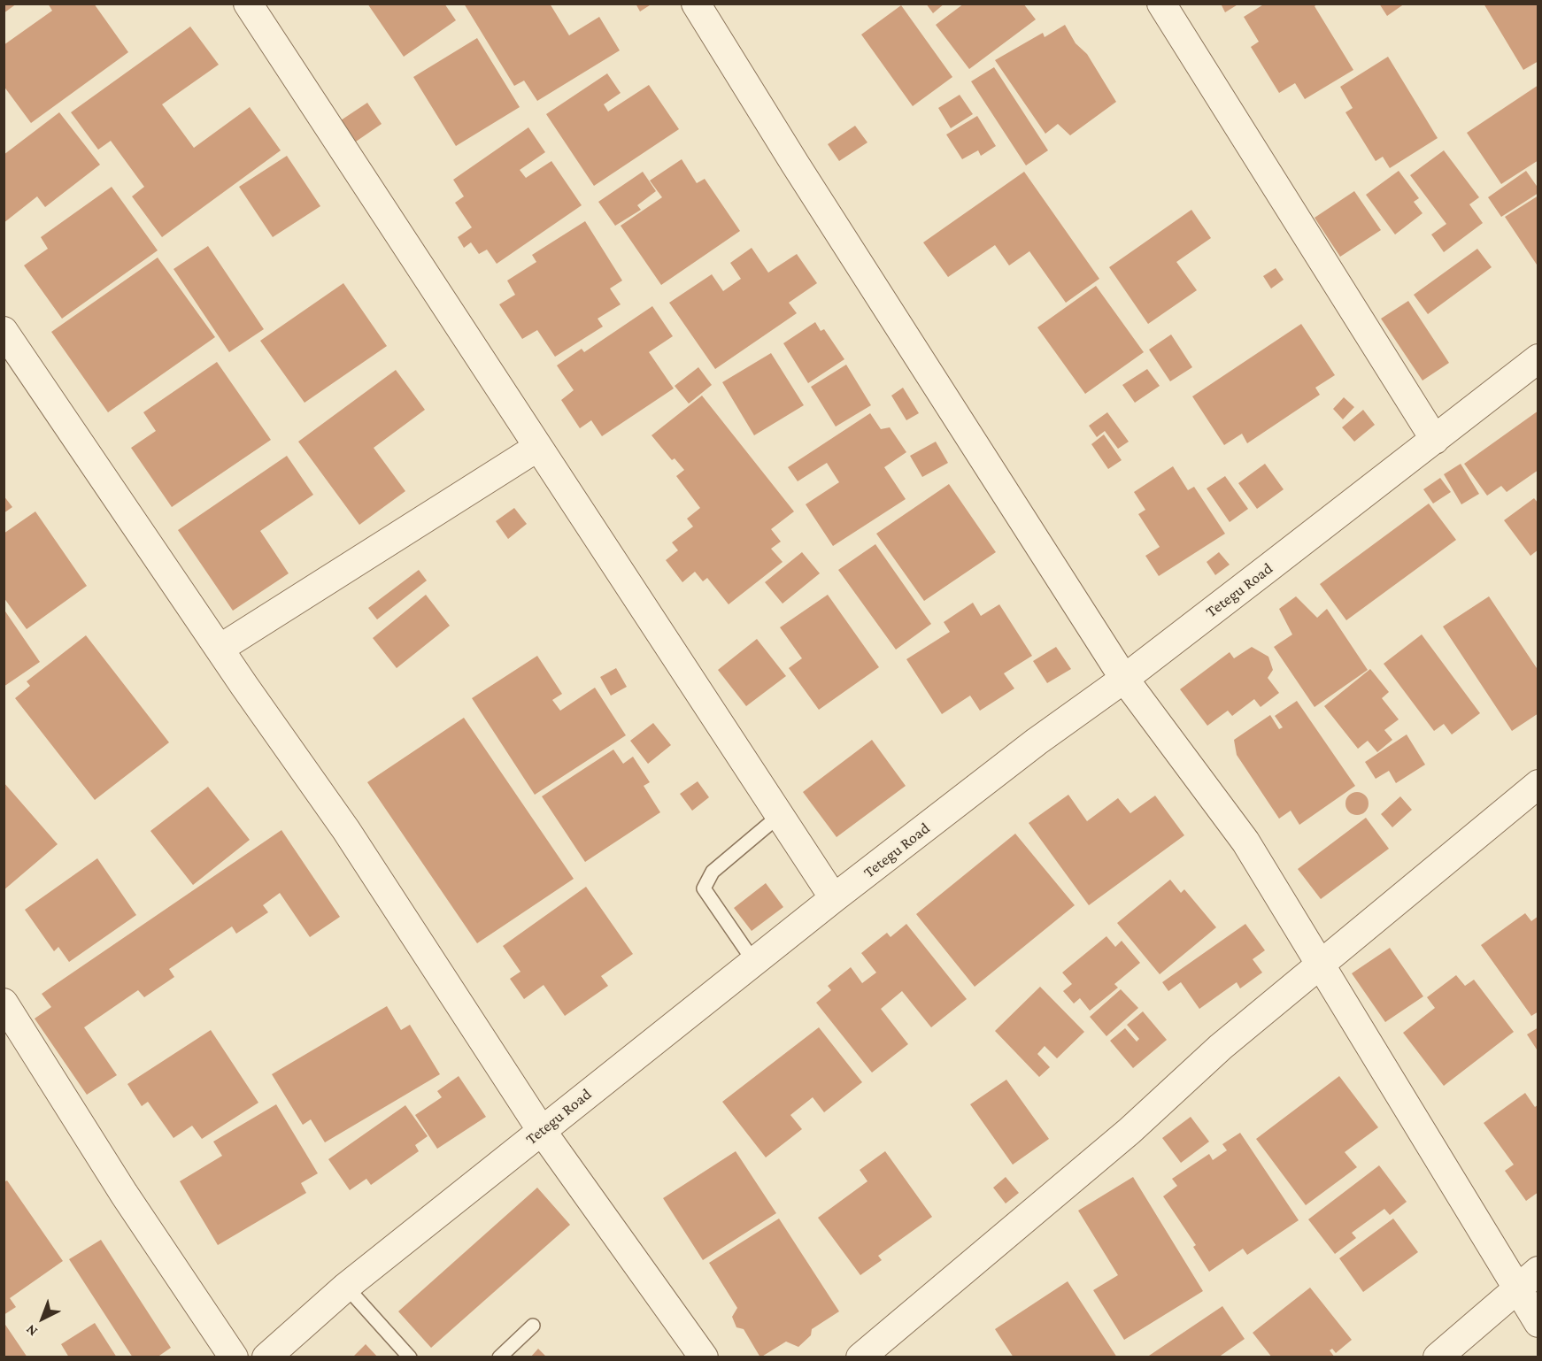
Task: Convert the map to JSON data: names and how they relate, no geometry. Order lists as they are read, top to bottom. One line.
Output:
{"streets":{"street":["Tetegu Road"]},"north":"bottom left"}
